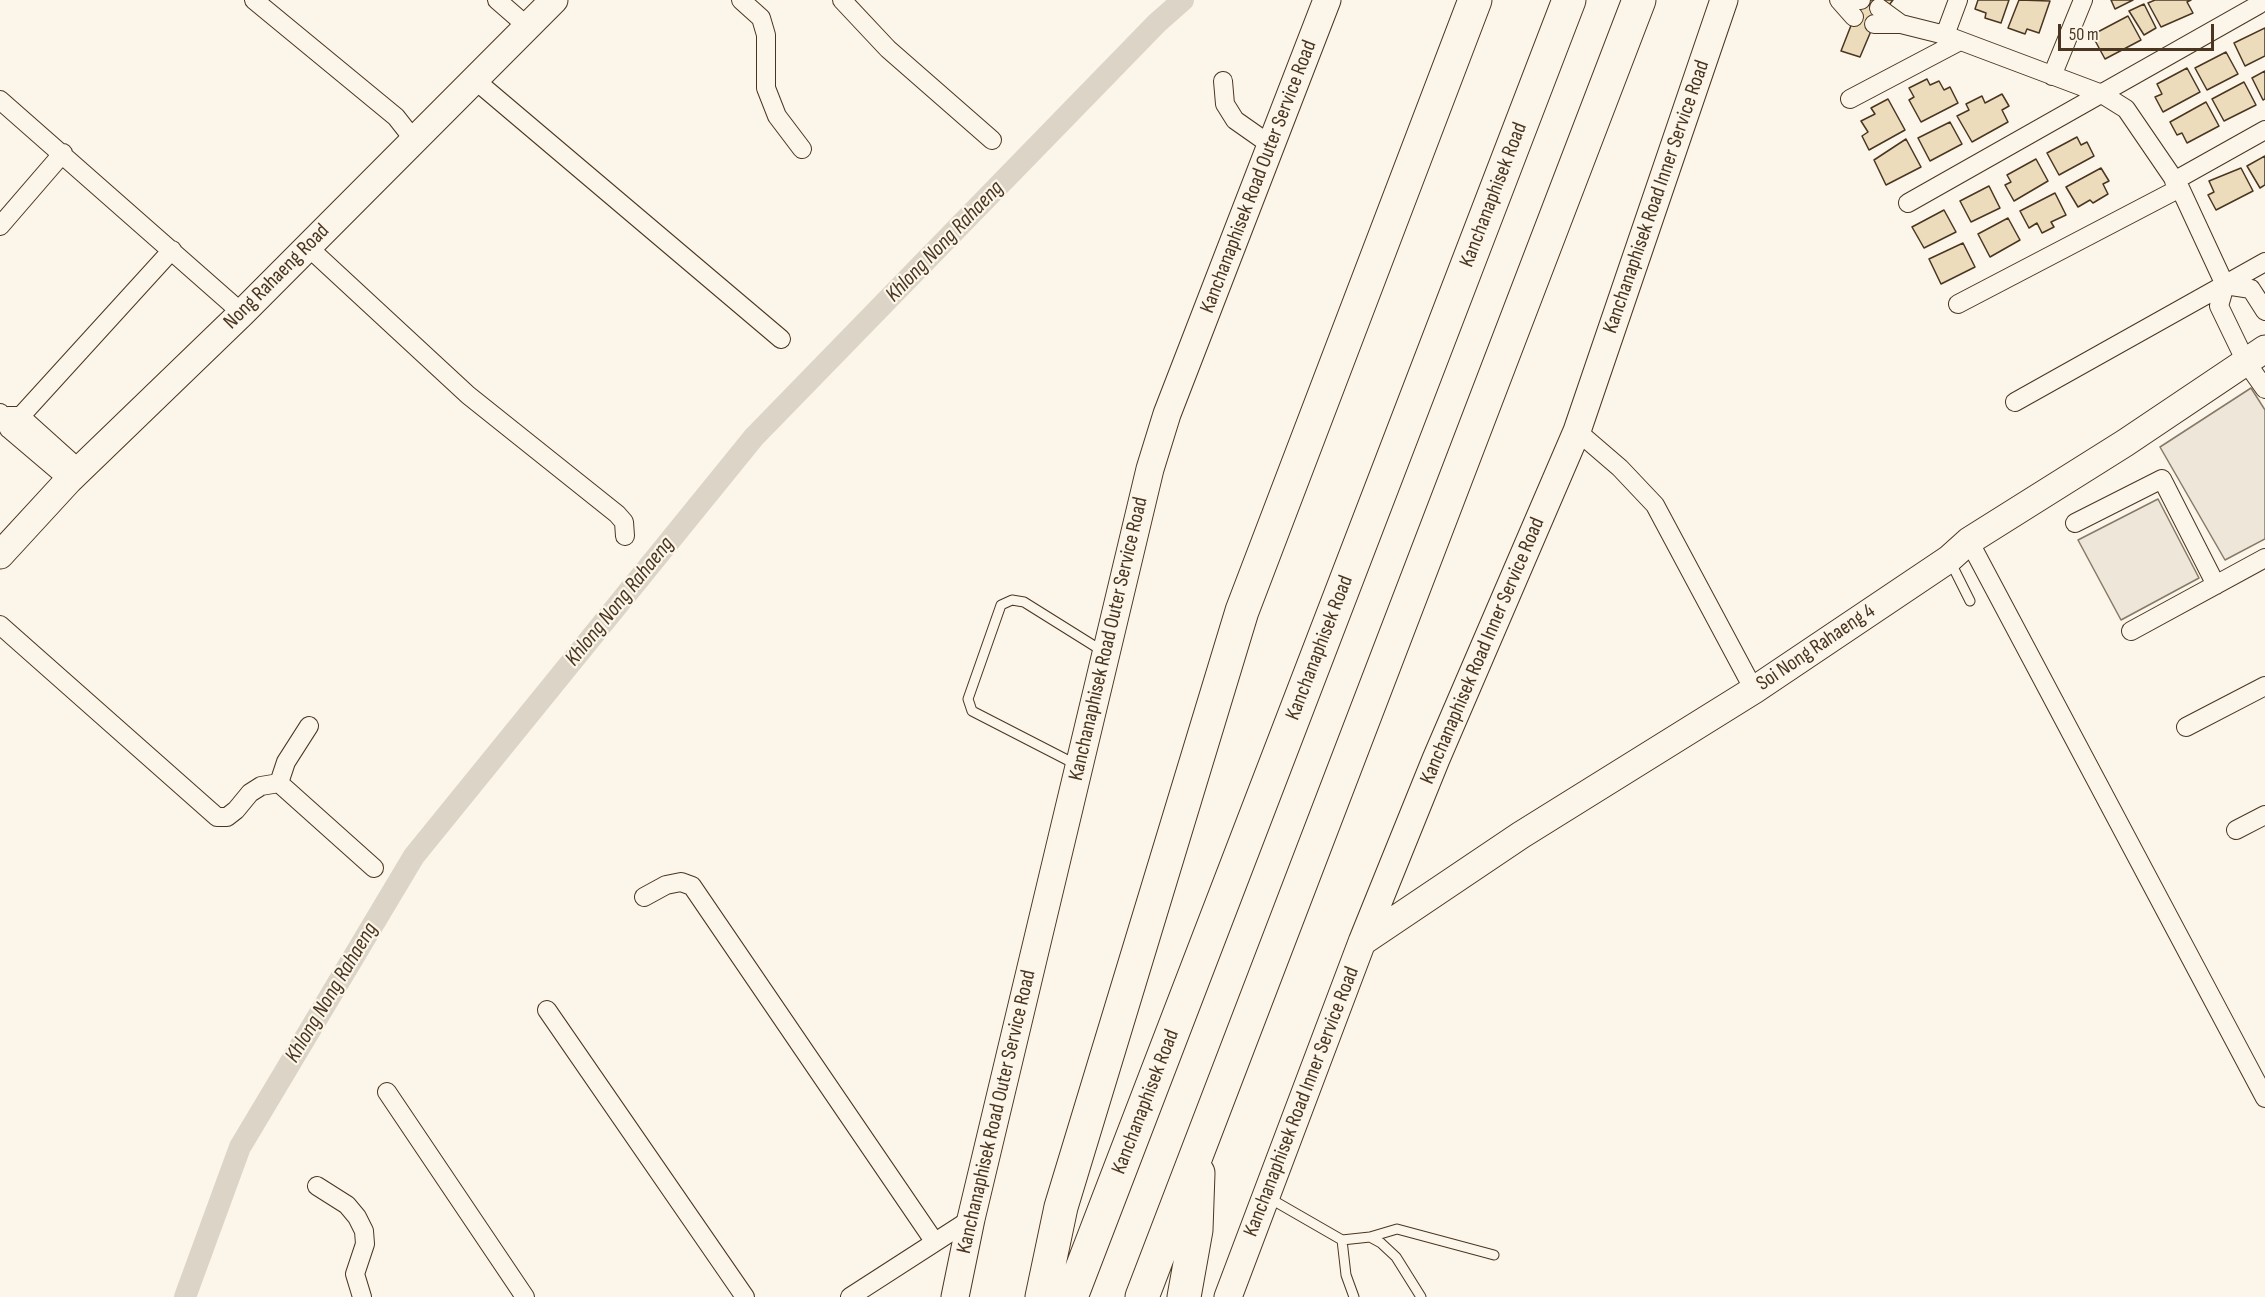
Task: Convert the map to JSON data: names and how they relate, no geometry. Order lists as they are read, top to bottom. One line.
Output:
{"streets":{"highway":["Kanchanaphisek Road"],"main road":["Kanchanaphisek Road Outer Service Road","Kanchanaphisek Road Inner Service Road","Nong Rahaeng Road","Soi Nong Rahaeng 4"]},"crossings":[["Kanchanaphisek Road Inner Service Road","Soi Nong Rahaeng 4"]],"water":["Khlong Nong Rahaeng"],"scale_bar":"50 m"}
